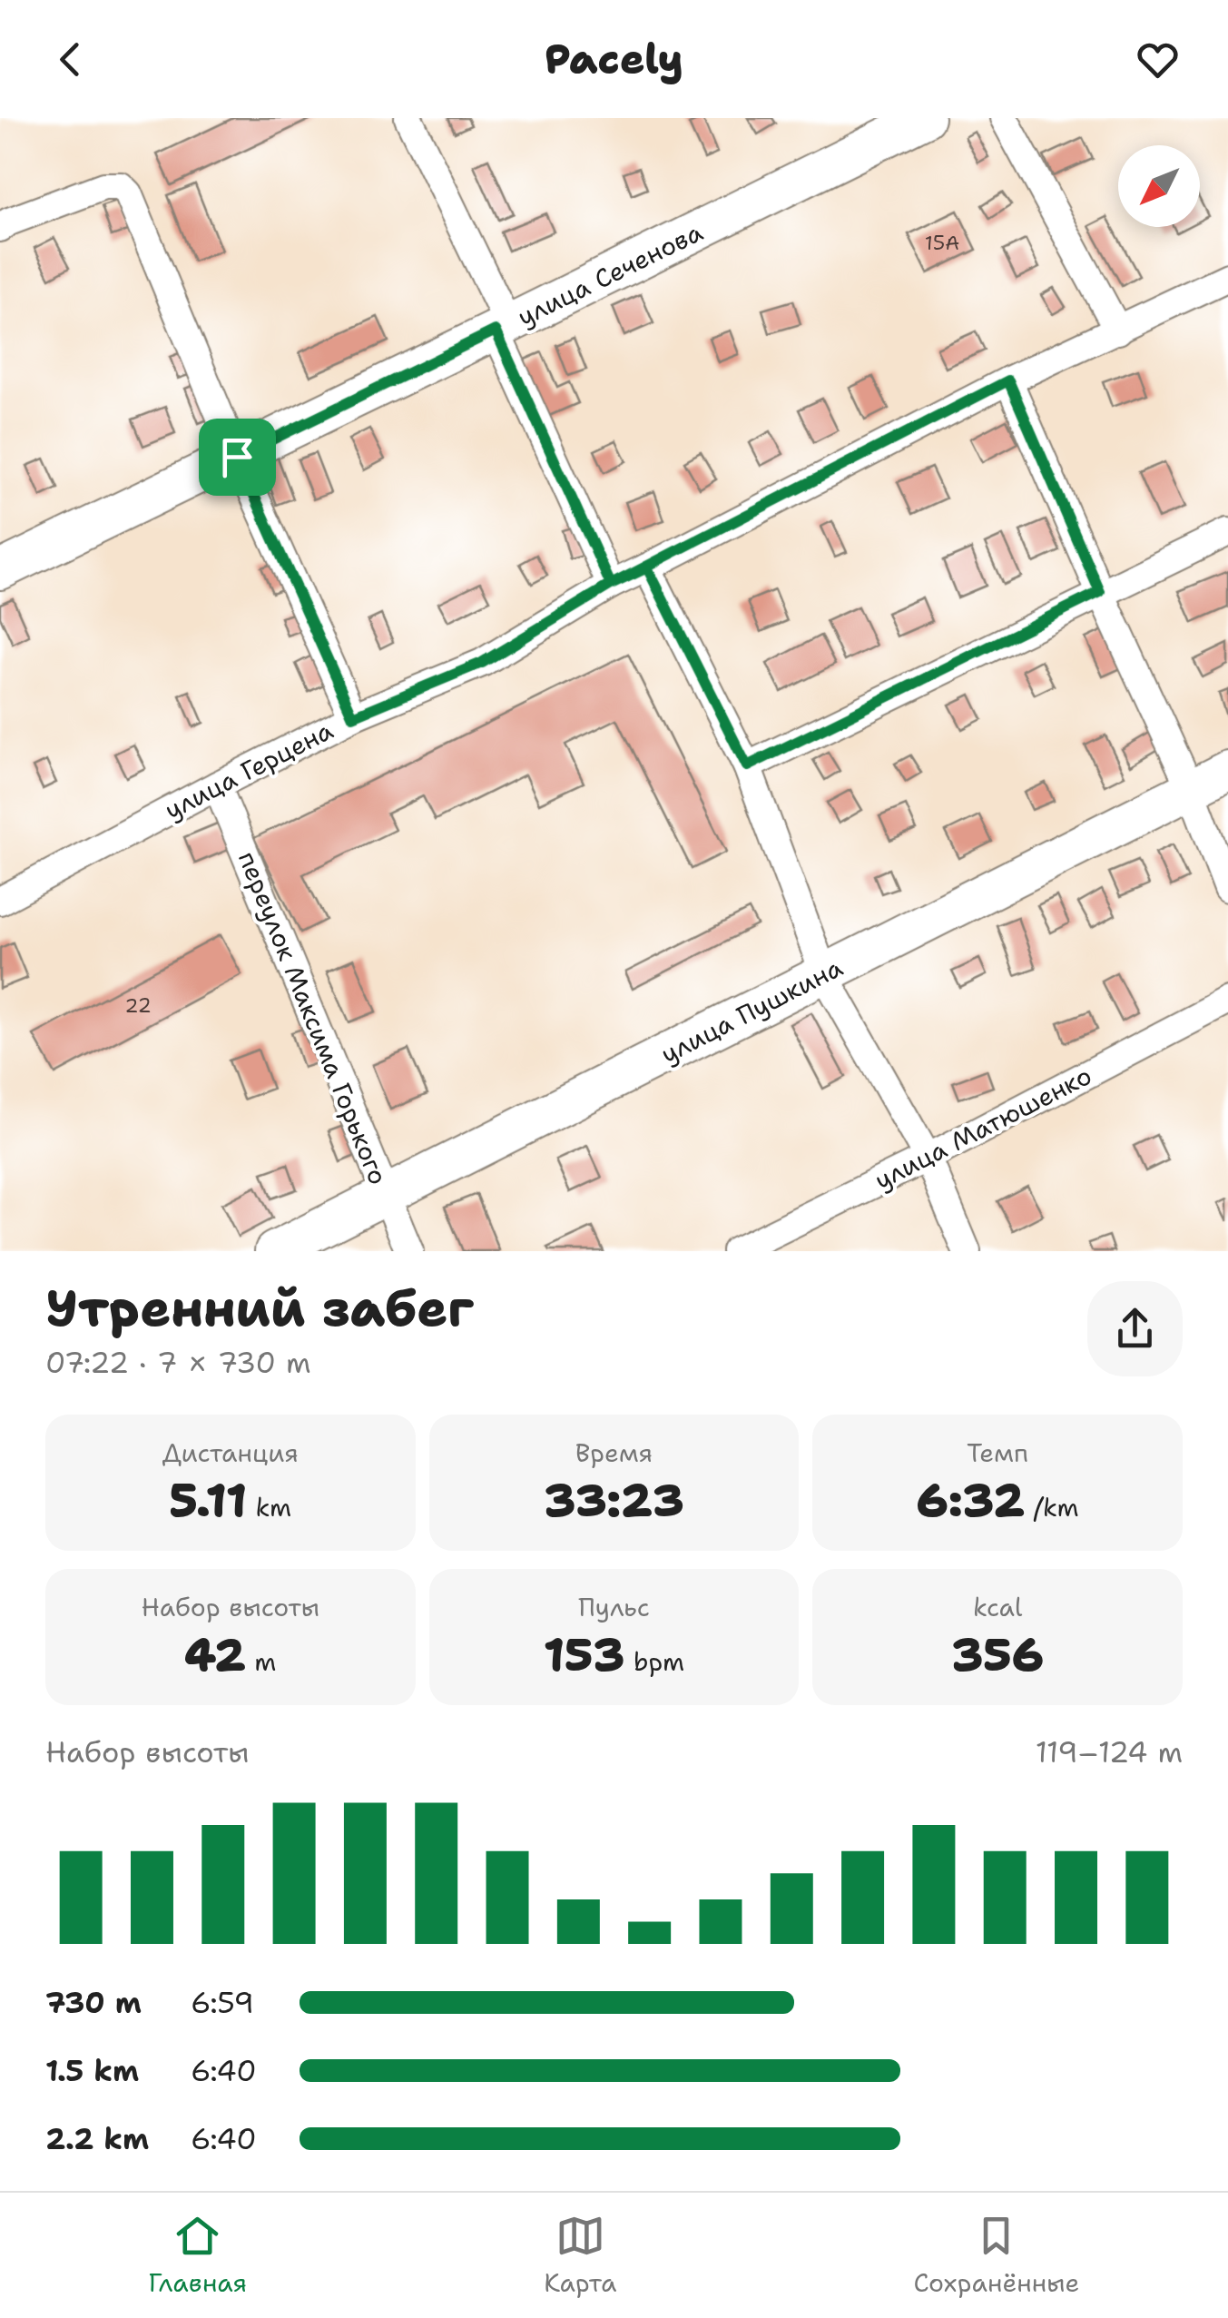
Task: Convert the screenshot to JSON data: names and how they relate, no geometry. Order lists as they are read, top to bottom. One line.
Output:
{"streets":{"main road":["улица Сеченова","улица Пушкина"],"street":["улица Герцена","переулок Максима Горького","улица Матюшенко"]},"crossings":[["улица Герцена","переулок Максима Горького"],["улица Пушкина","переулок Максима Горького"]],"house_numbers":["15А","22"],"north":"bottom left","page":{"header":"Pacely","heading":["Утренний забег","07:22 · 7 × 730 m"],"stats":[["Дистанция","5.11 km"],["Время","33:23"],["Темп","6:32 /km"],["Набор высоты","42 m"],["Пульс","153 bpm"],["kcal","356"]],"chart":["Набор высоты","119–124 m"],"list":[{"name":"730 m","note":"6:59"},{"name":"1.5 km","note":"6:40"},{"name":"2.2 km","note":"6:40"}],"tabs":["Главная","Карта","Сохранённые"]}}
